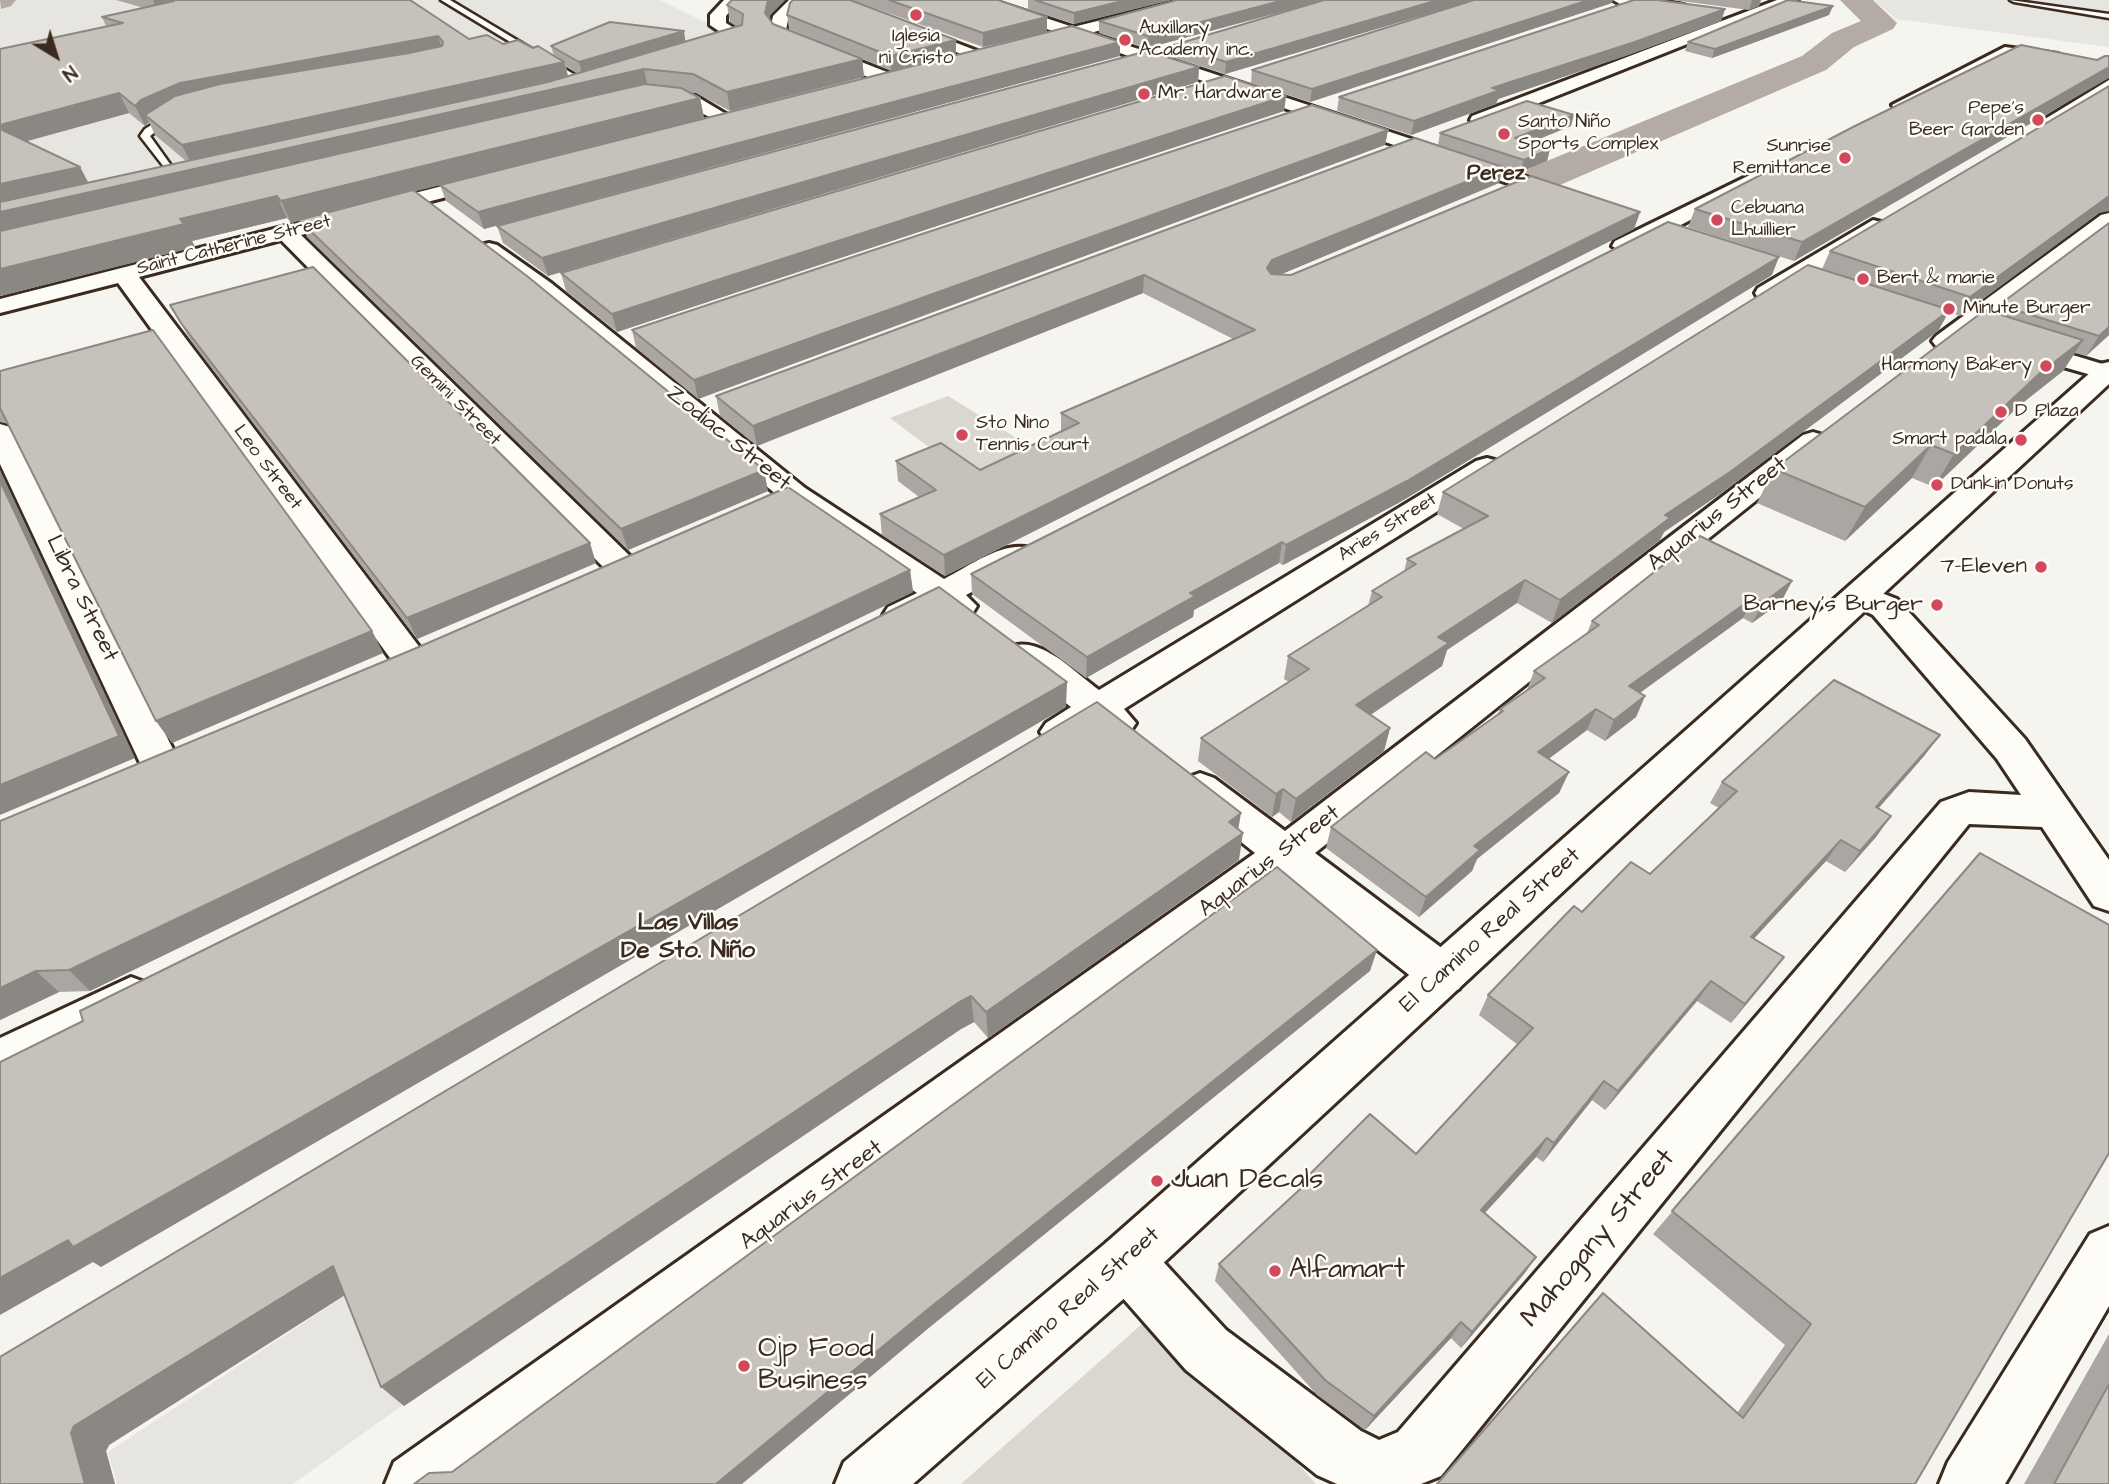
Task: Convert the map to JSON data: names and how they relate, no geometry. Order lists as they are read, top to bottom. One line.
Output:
{"streets":{"street":["Saint Catherine Street","Gemini Street","Zodiac Street","Leo Street","Aquarius Street","Aries Street","Libra Street","El Camino Real Street","Mahogany Street"]},"crossings":[["Saint Catherine Street","Gemini Street"],["Saint Catherine Street","Zodiac Street"],["Saint Catherine Street","Leo Street"],["Zodiac Street","Aries Street"],["El Camino Real Street","Mahogany Street"]],"districts":["Perez","Las Villas De Sto. Niño"],"places":["Iglesia ni Cristo","Auxillary Academy inc.","Mr. Hardware","Pepe's Beer Garden","Santo Niño Sports Complex","Sunrise Remittance","Cebuana Lhuillier","Bert & marie","Minute Burger","Harmony Bakery","D Plaza","Sto Nino Tennis Court","Smart padala","Dunkin Donuts","7-Eleven","Barney's Burger","Juan Decals","Alfamart","Ojp Food Business"],"north":"bottom right"}
